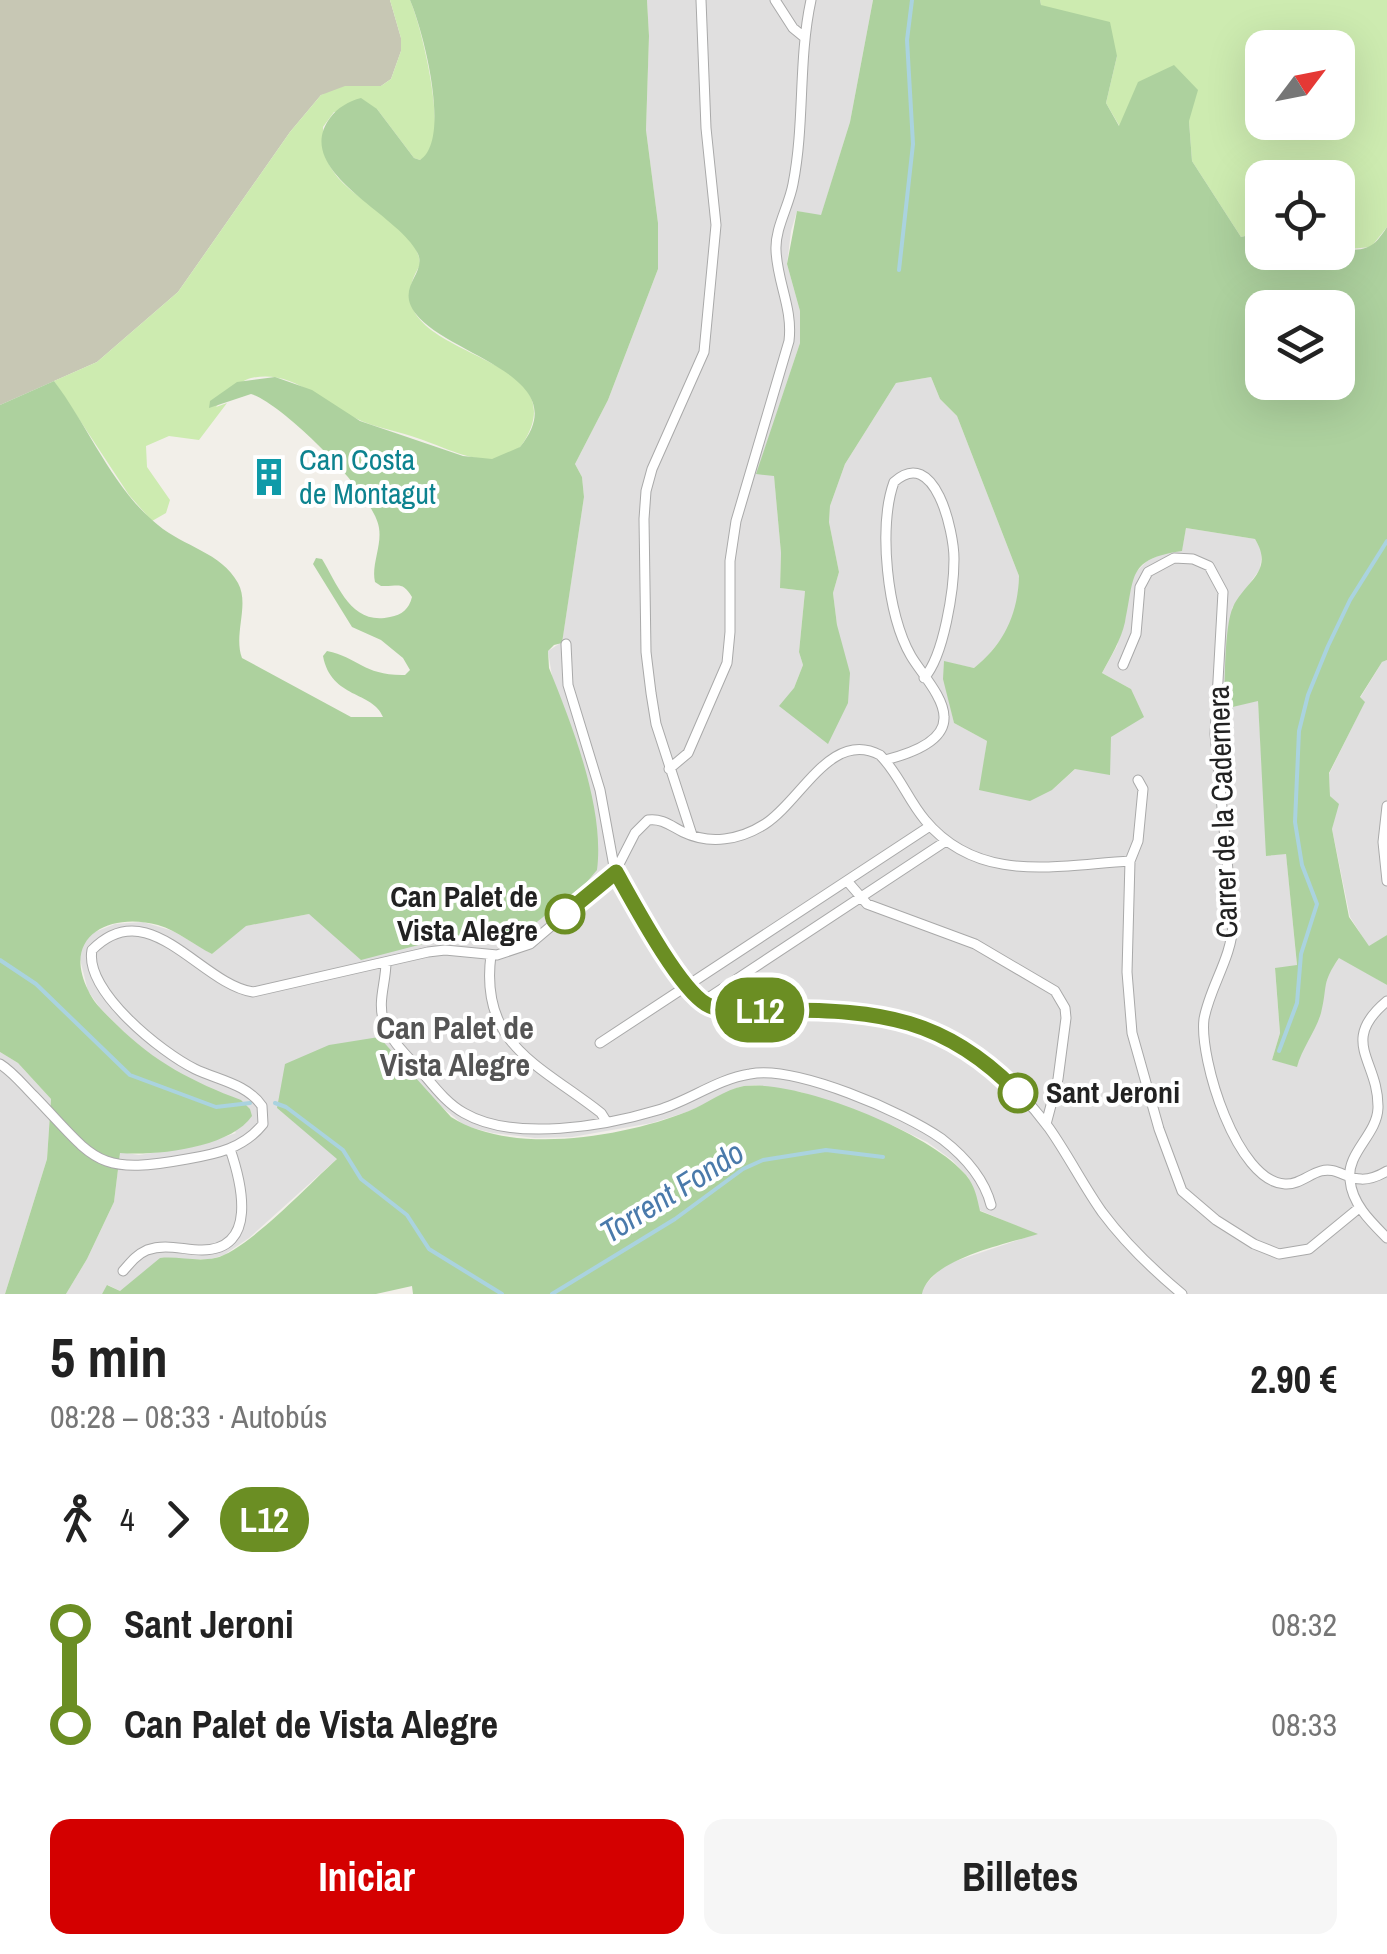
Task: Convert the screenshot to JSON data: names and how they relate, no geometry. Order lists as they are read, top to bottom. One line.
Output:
{"streets":{"street":["Carrer de la Cadernera"]},"districts":["Can Palet de Vista Alegre"],"water":["Torrent Fondo"],"places":{"building":["Can Costa de Montagut"],"other":["Can Palet de Vista Alegre","Sant Jeroni"]},"lines":["bus line L12"],"north":"top right","page":{"on_map":"L12","heading":["5 min","08:28 – 08:33 · Autobús","2.90 €"],"legs":["4","L12"],"list":[{"name":"Sant Jeroni","value":"08:32"},{"name":"Can Palet de Vista Alegre","value":"08:33"}],"buttons":["Iniciar","Billetes"]}}
